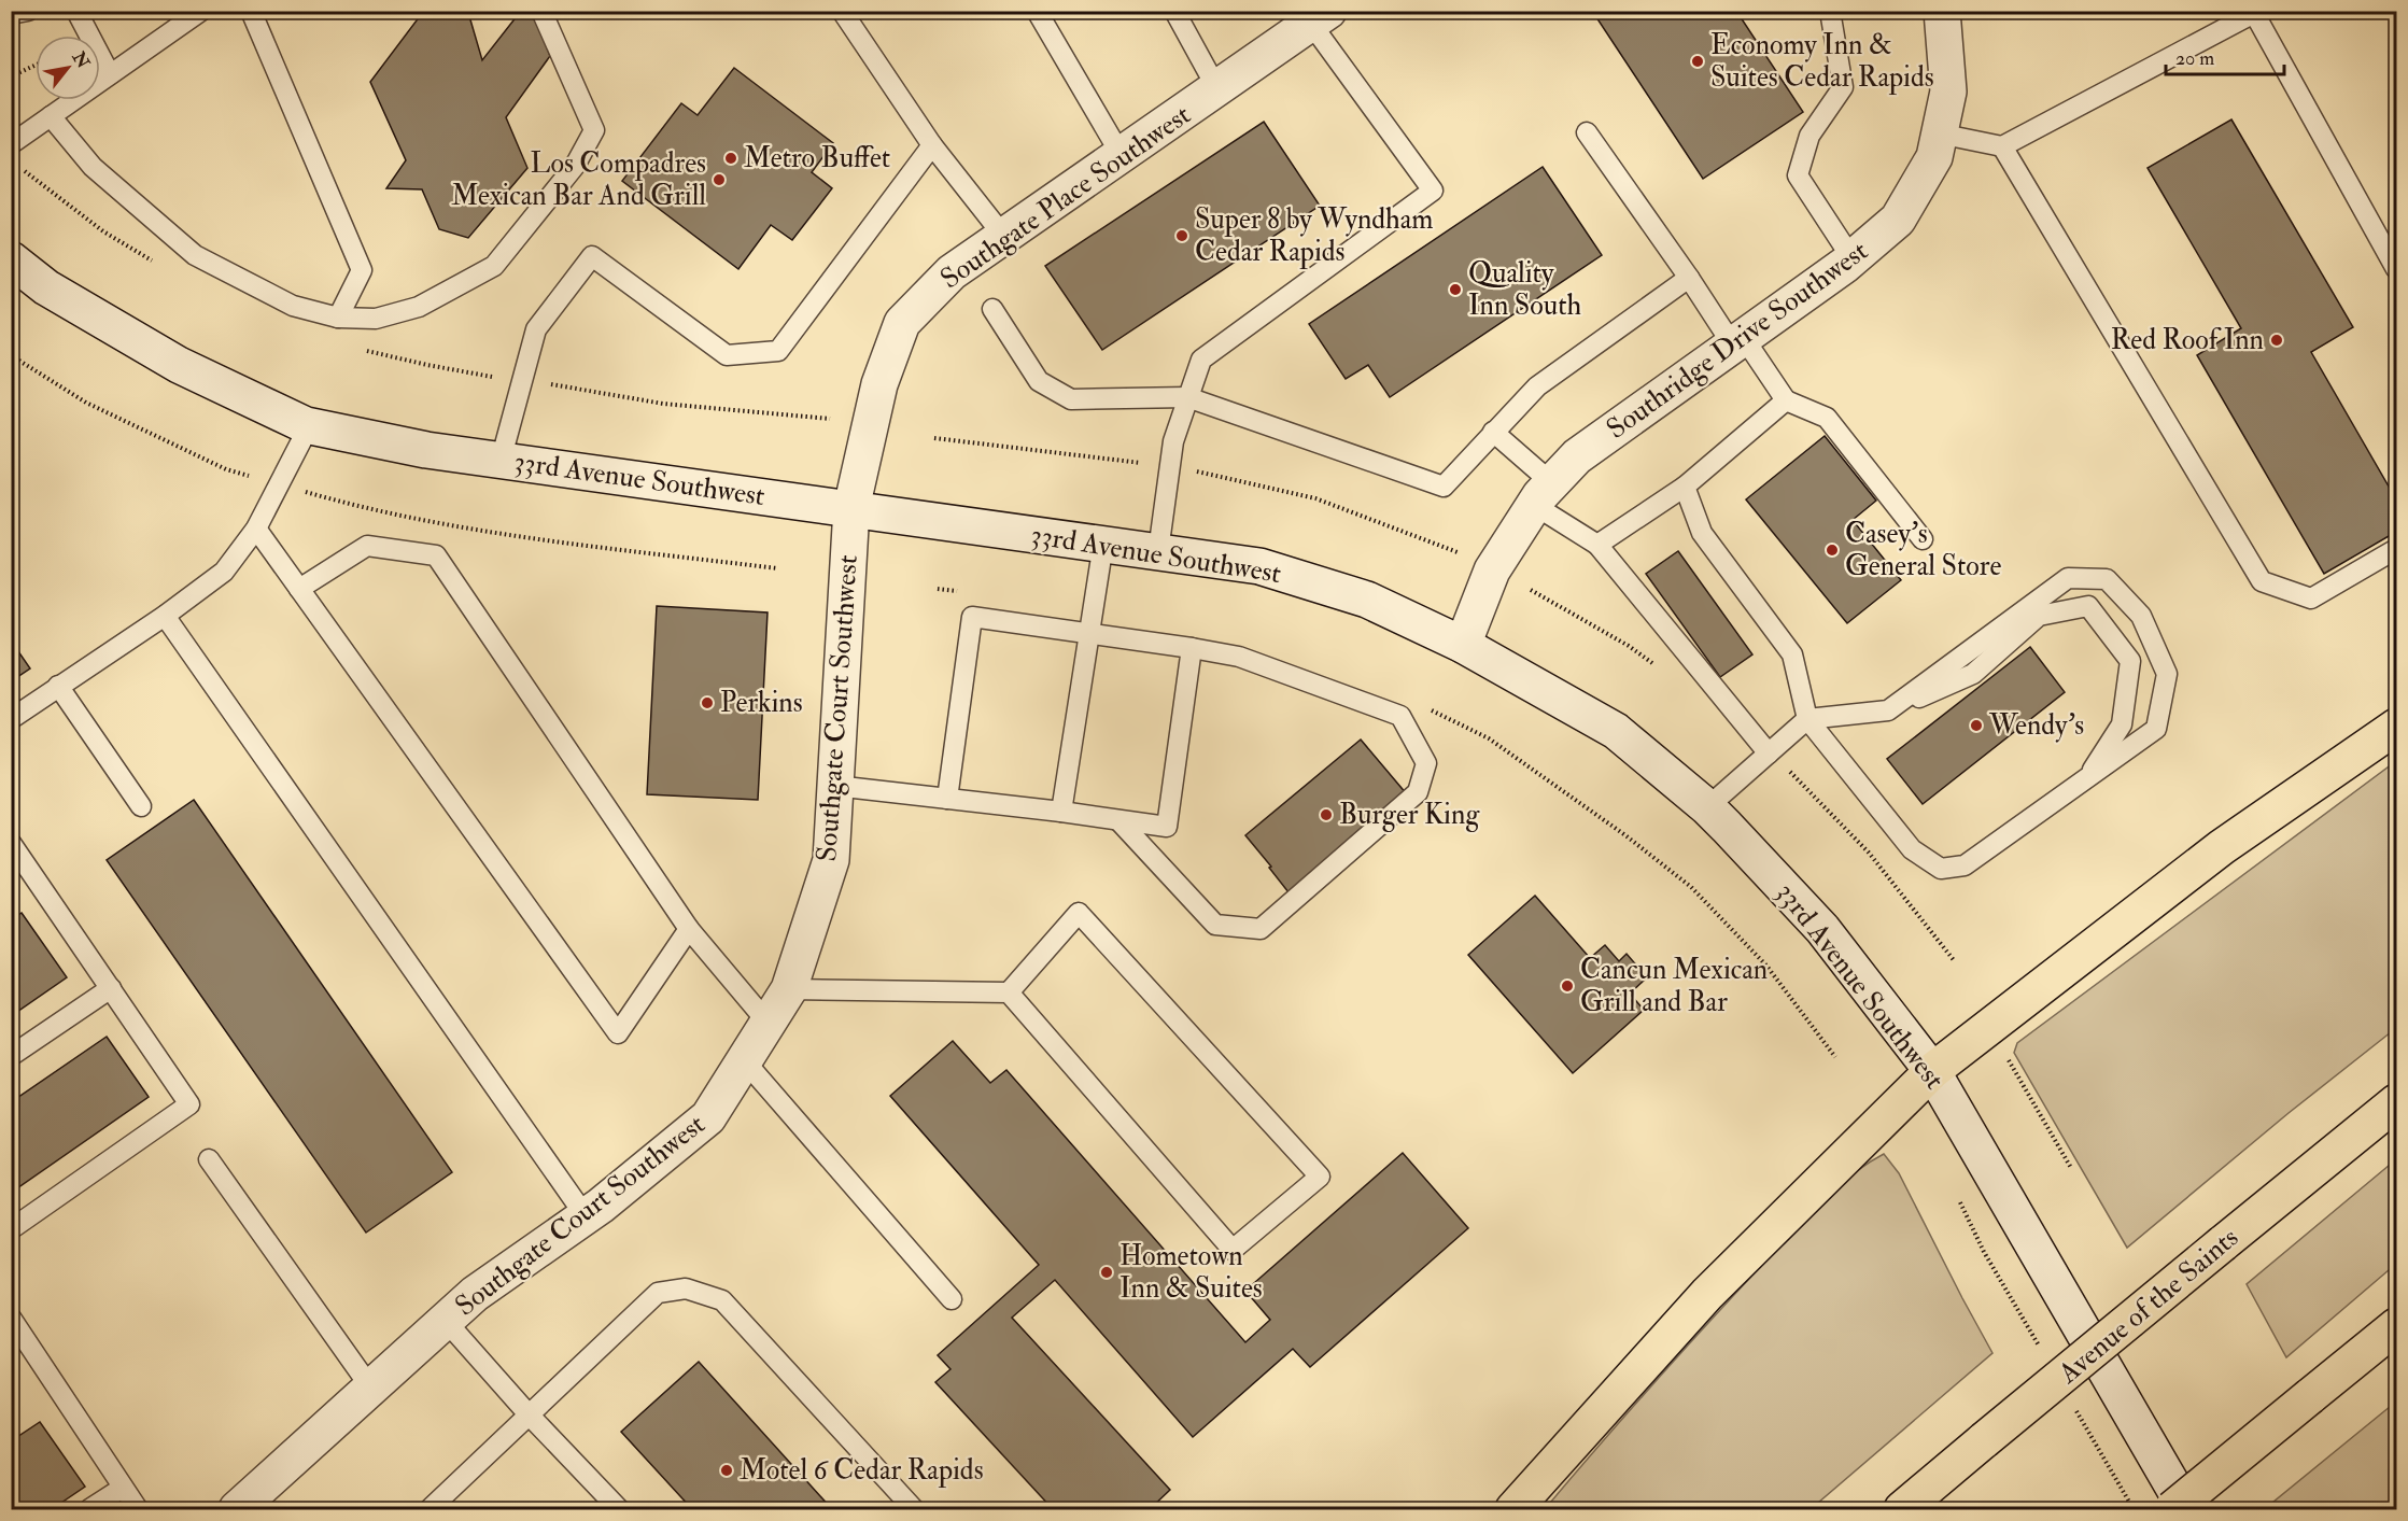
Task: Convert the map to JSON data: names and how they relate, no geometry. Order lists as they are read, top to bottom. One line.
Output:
{"streets":{"highway":["Avenue of the Saints"],"street":["Southgate Place Southwest","Southridge Drive Southwest","33rd Avenue Southwest","Southgate Court Southwest"]},"crossings":[["Southgate Place Southwest","33rd Avenue Southwest"],["Southgate Place Southwest","Southgate Court Southwest"],["Southridge Drive Southwest","33rd Avenue Southwest"],["33rd Avenue Southwest","Southgate Court Southwest"]],"places":["Economy Inn & Suites Cedar Rapids","Metro Buffet","Los Compadres Mexican Bar And Grill","Super 8 by Wyndham Cedar Rapids","Quality Inn South","Red Roof Inn","Casey's General Store","Perkins","Wendy's","Burger King","Cancun Mexican Grill and Bar","Hometown Inn & Suites","Motel 6 Cedar Rapids"],"scale_bar":"20 m","north":"top right"}
